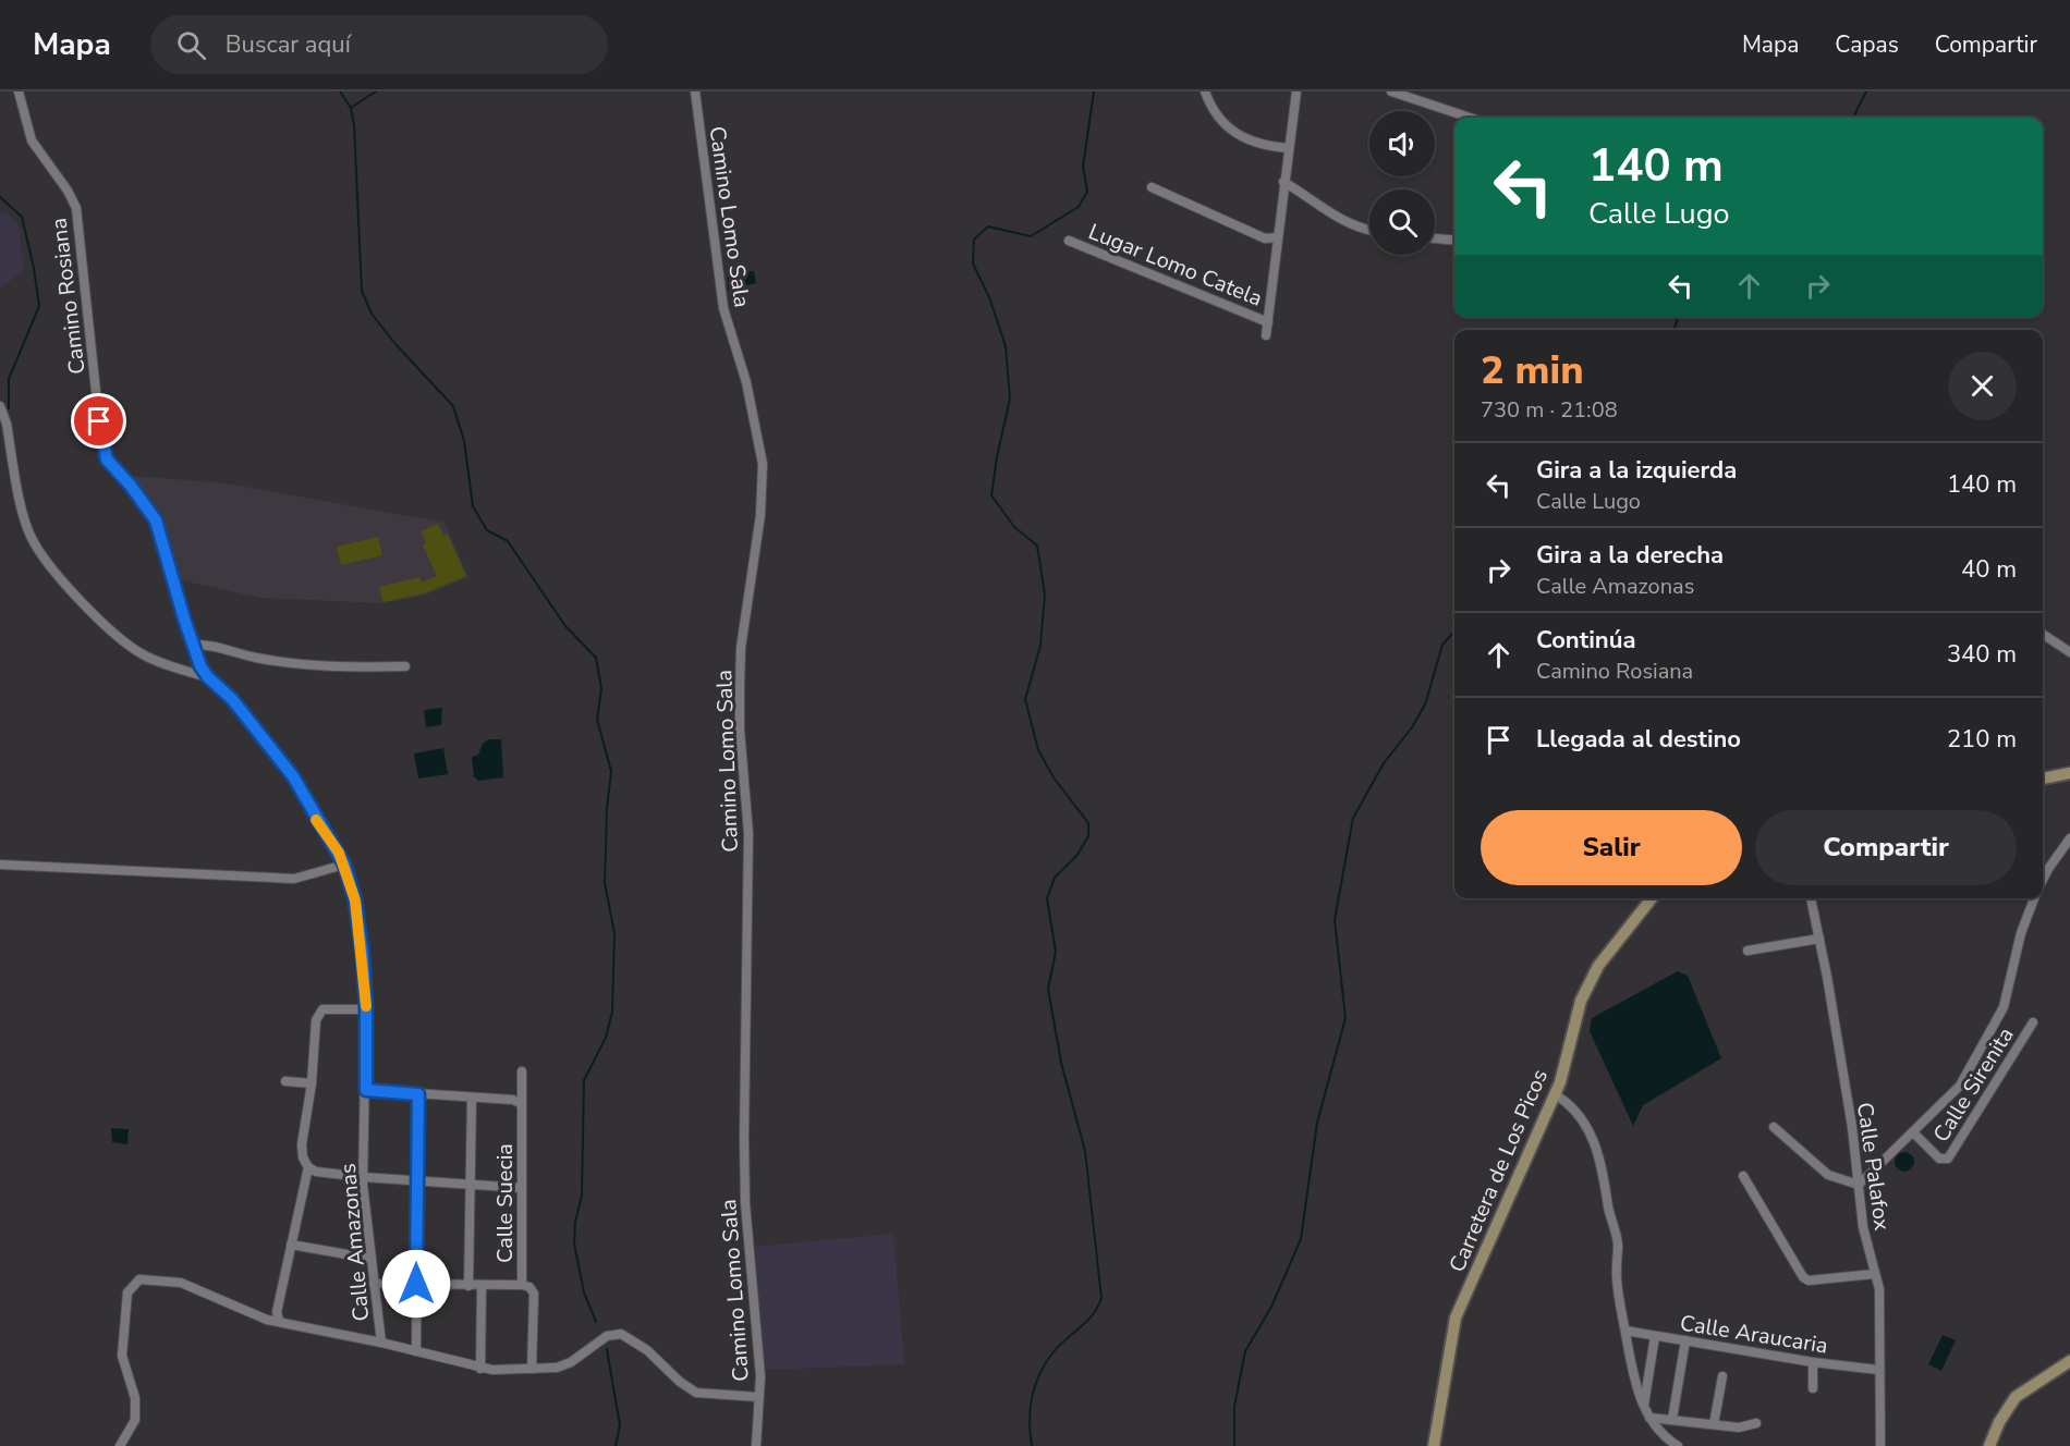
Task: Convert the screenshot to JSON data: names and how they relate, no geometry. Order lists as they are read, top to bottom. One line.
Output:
{"streets":{"main road":["Carretera de Los Picos"],"street":["Camino Lomo Sala","Lugar Lomo Catela","Camino Rosiana","Calle Sirenita","Calle Palafox","Calle Suecia","Calle Amazonas","Calle Araucaria"]},"crossings":[["Camino Rosiana","Calle Amazonas"],["Calle Palafox","Calle Araucaria"]],"page":{"header":"Mapa","search":"Buscar aquí","nav":["Mapa","Capas","Compartir"],"turn":["140 m","Calle Lugo"],"heading":["2 min","730 m · 21:08"],"list":[{"name":"Gira a la izquierda","note":"Calle Lugo","value":"140 m"},{"name":"Gira a la derecha","note":"Calle Amazonas","value":"40 m"},{"name":"Continúa","note":"Camino Rosiana","value":"340 m"},{"name":"Llegada al destino","value":"210 m"}],"buttons":["Salir","Compartir"]}}
